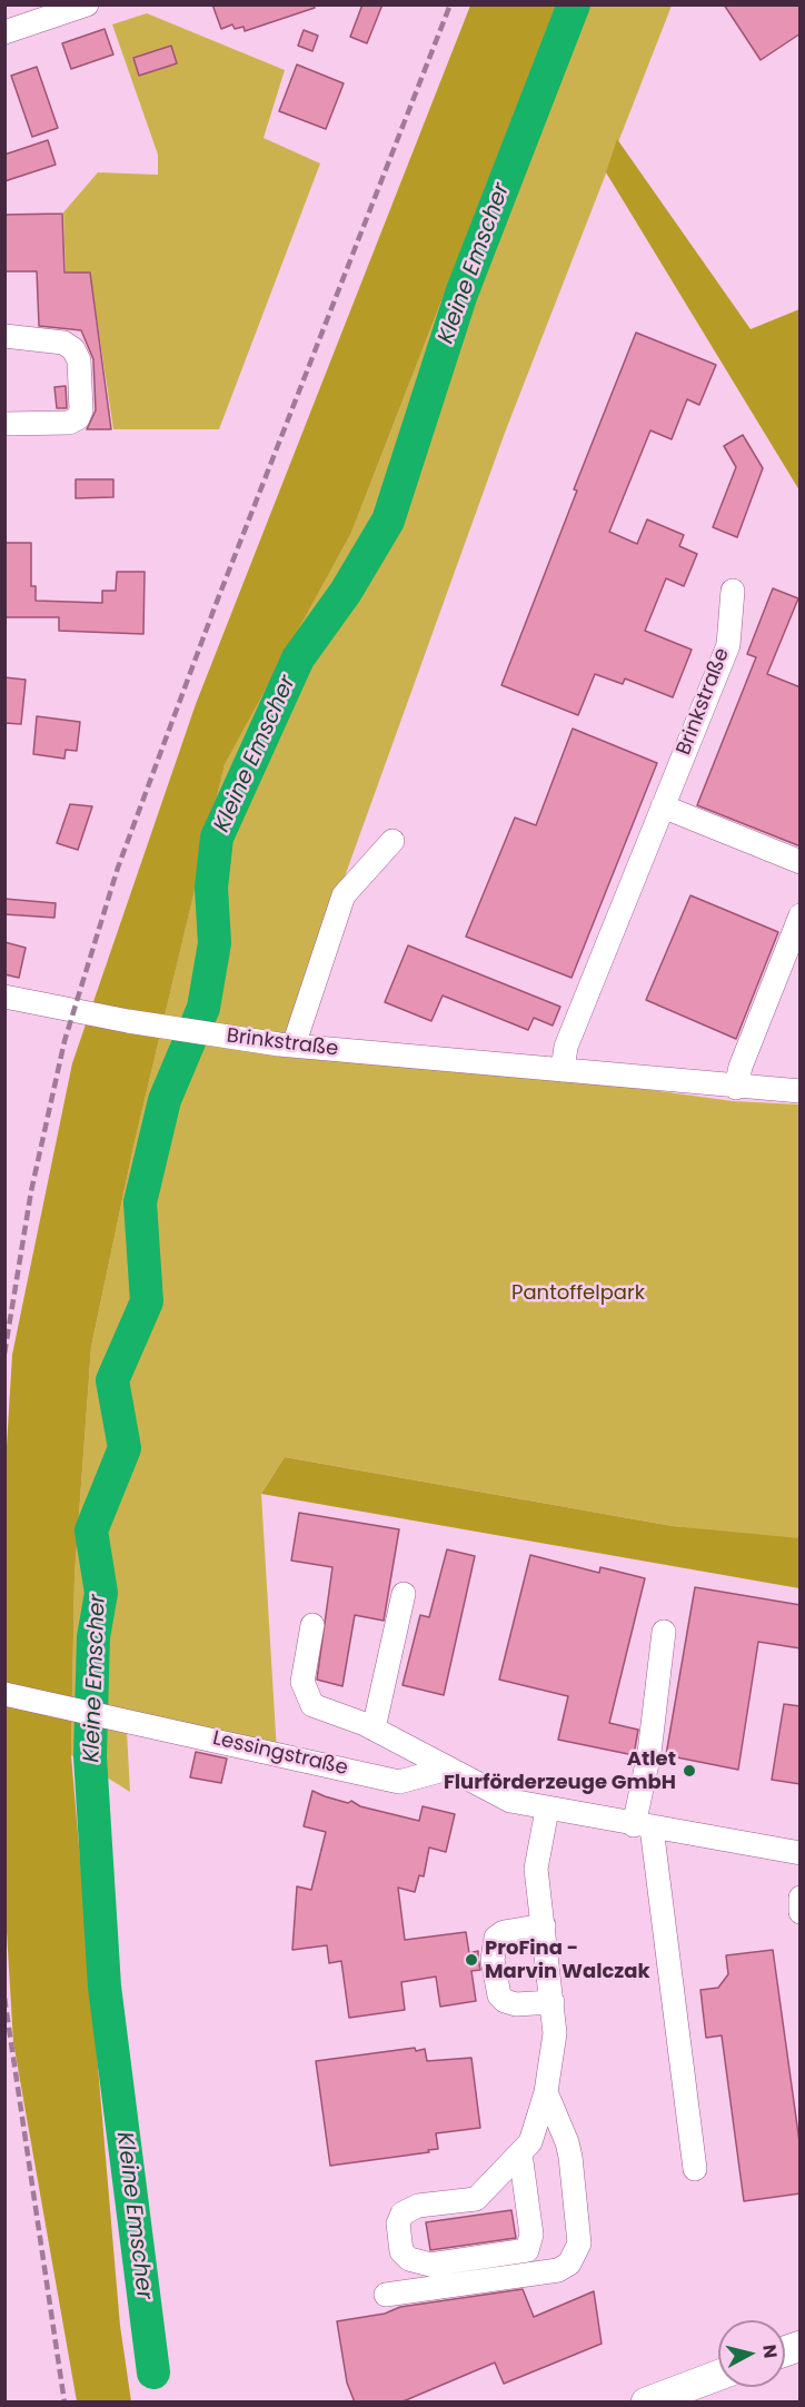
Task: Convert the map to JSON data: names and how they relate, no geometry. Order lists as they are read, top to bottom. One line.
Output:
{"streets":{"street":["Brinkstraße","Lessingstraße"]},"water":["Kleine Emscher"],"parks":["Pantoffelpark"],"places":["Atlet Flurförderzeuge GmbH","ProFina - Marvin Walczak"],"north":"right"}
